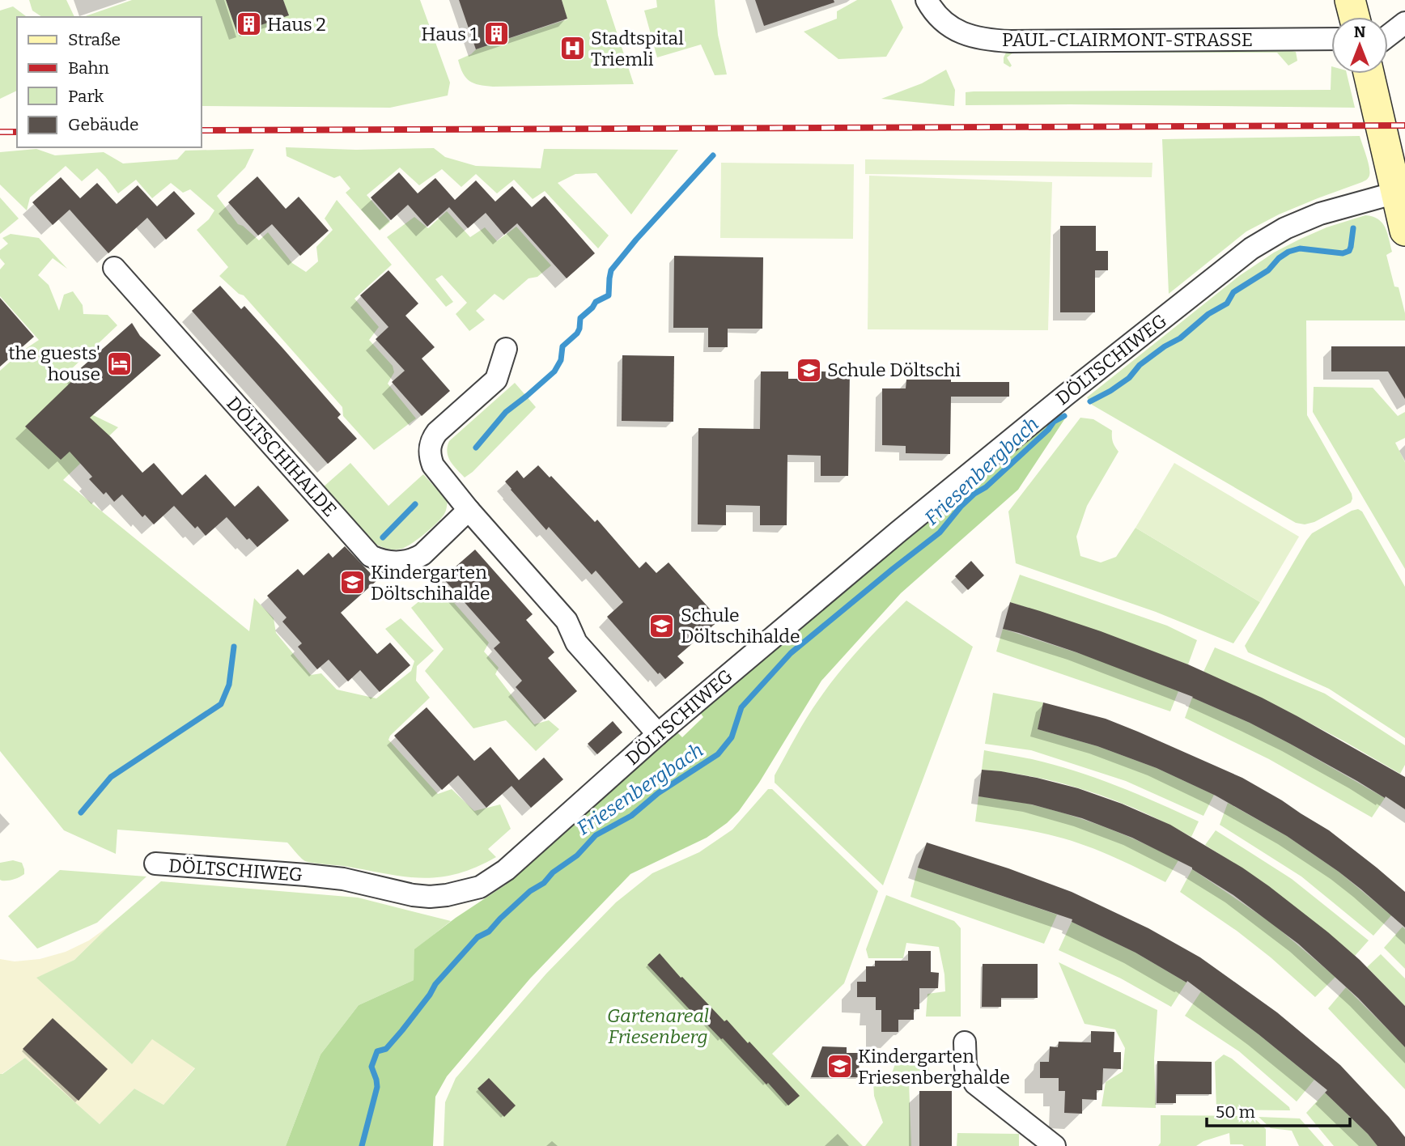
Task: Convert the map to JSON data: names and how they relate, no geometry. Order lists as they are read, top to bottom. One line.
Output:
{"streets":{"street":["PAUL-CLAIRMONT-STRASSE","DÖLTSCHIWEG","DÖLTSCHIHALDE"]},"water":["Friesenbergbach"],"parks":["Gartenareal Friesenberg"],"places":{"building":["Haus 2","Haus 1"],"hospital":["Stadtspital Triemli"],"hotel":["the guests' house"],"school or university":["Schule Döltschi","Kindergarten Döltschihalde","Schule Döltschihalde","Kindergarten Friesenberghalde"]},"legend":["Straße","Bahn","Park","Gebäude"],"scale_bar":"50 m","north":"top"}
